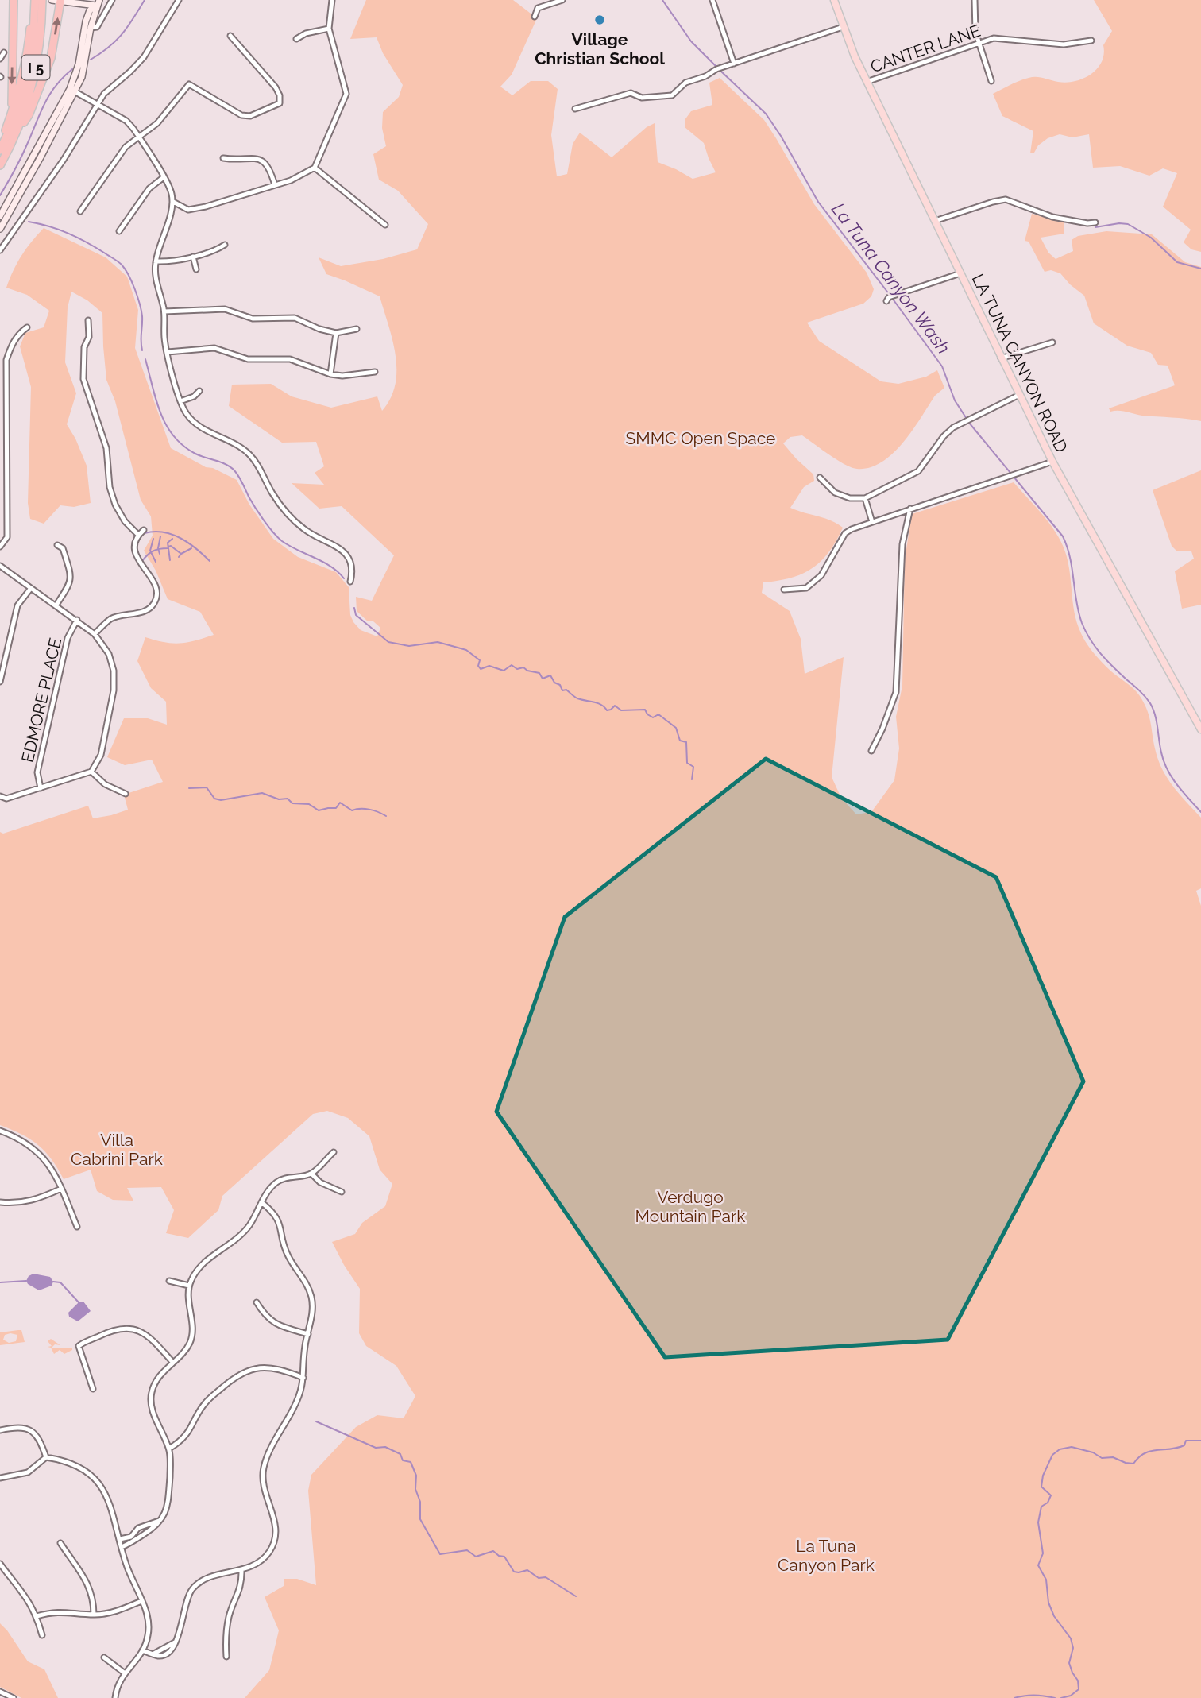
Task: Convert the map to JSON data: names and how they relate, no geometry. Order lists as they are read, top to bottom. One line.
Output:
{"streets":{"highway":["I 5"],"main road":["LA TUNA CANYON ROAD"],"street":["CANTER LANE","EDMORE PLACE"]},"crossings":[["CANTER LANE","LA TUNA CANYON ROAD"]],"water":["La Tuna Canyon Wash"],"parks":["SMMC Open Space","Villa Cabrini Park","Verdugo Mountain Park","La Tuna Canyon Park"],"places":["Village Christian School"]}
